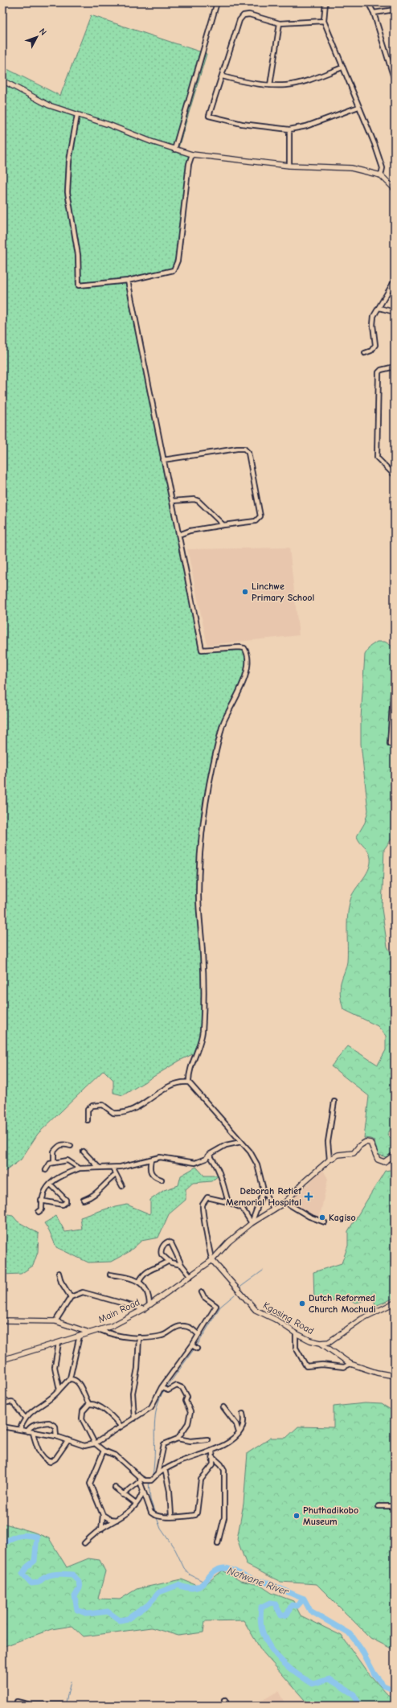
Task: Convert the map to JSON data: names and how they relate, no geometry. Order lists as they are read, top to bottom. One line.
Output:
{"streets":{"street":["Main Road","Kgosing Road"]},"crossings":[["Main Road","Kgosing Road"]],"water":["Notwane River"],"places":{"other":["Linchwe Primary School","Kagiso","Dutch Reformed Church Mochudi","Phuthadikobo Museum"],"health":["Deborah Retief Memorial Hospital"]},"north":"top right"}
